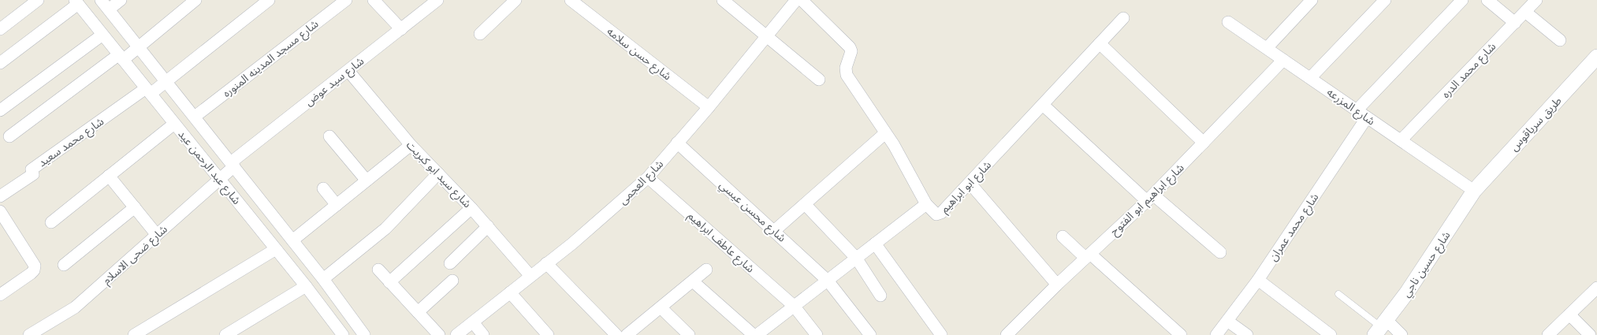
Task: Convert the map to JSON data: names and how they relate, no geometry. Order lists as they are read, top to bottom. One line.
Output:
{"streets":{"street":["شارع حسن سلامه","شارع مسجد المدينه المنوره","شارع محمد الدره","شارع سيد عوض","شارع المزرعه","طريق سرياقوس","شارع محمد سعيد","شارع عبد الرحمن عيد","شارع سيد ابو كبريت","شارع العجمى","شارع ابو ابراهيم","شارع ابراهيم ابو الفتوح","شارع محسن عيسي","شارع محمد عمران","شارع عاطف ابراهيم","شارع ضحى الاسلام","شارع حسين ناجي"]},"crossings":[["شارع حسن سلامه","شارع العجمى"],["شارع مسجد المدينه المنوره","شارع عبد الرحمن عيد"],["شارع محمد الدره","شارع المزرعه"],["شارع سيد عوض","شارع عبد الرحمن عيد"],["شارع سيد عوض","شارع سيد ابو كبريت"],["شارع سيد عوض","شارع ضحى الاسلام"],["شارع المزرعه","طريق سرياقوس"],["شارع المزرعه","شارع ابراهيم ابو الفتوح"],["شارع المزرعه","شارع محمد عمران"],["شارع المزرعه","شارع حسين ناجي"],["طريق سرياقوس","شارع حسين ناجي"],["شارع محمد سعيد","شارع عبد الرحمن عيد"],["شارع عبد الرحمن عيد","شارع ضحى الاسلام"],["شارع سيد ابو كبريت","شارع العجمى"],["شارع العجمى","شارع محسن عيسي"],["شارع العجمى","شارع عاطف ابراهيم"],["شارع ابو ابراهيم","شارع محسن عيسي"],["شارع ابو ابراهيم","شارع عاطف ابراهيم"]]}
